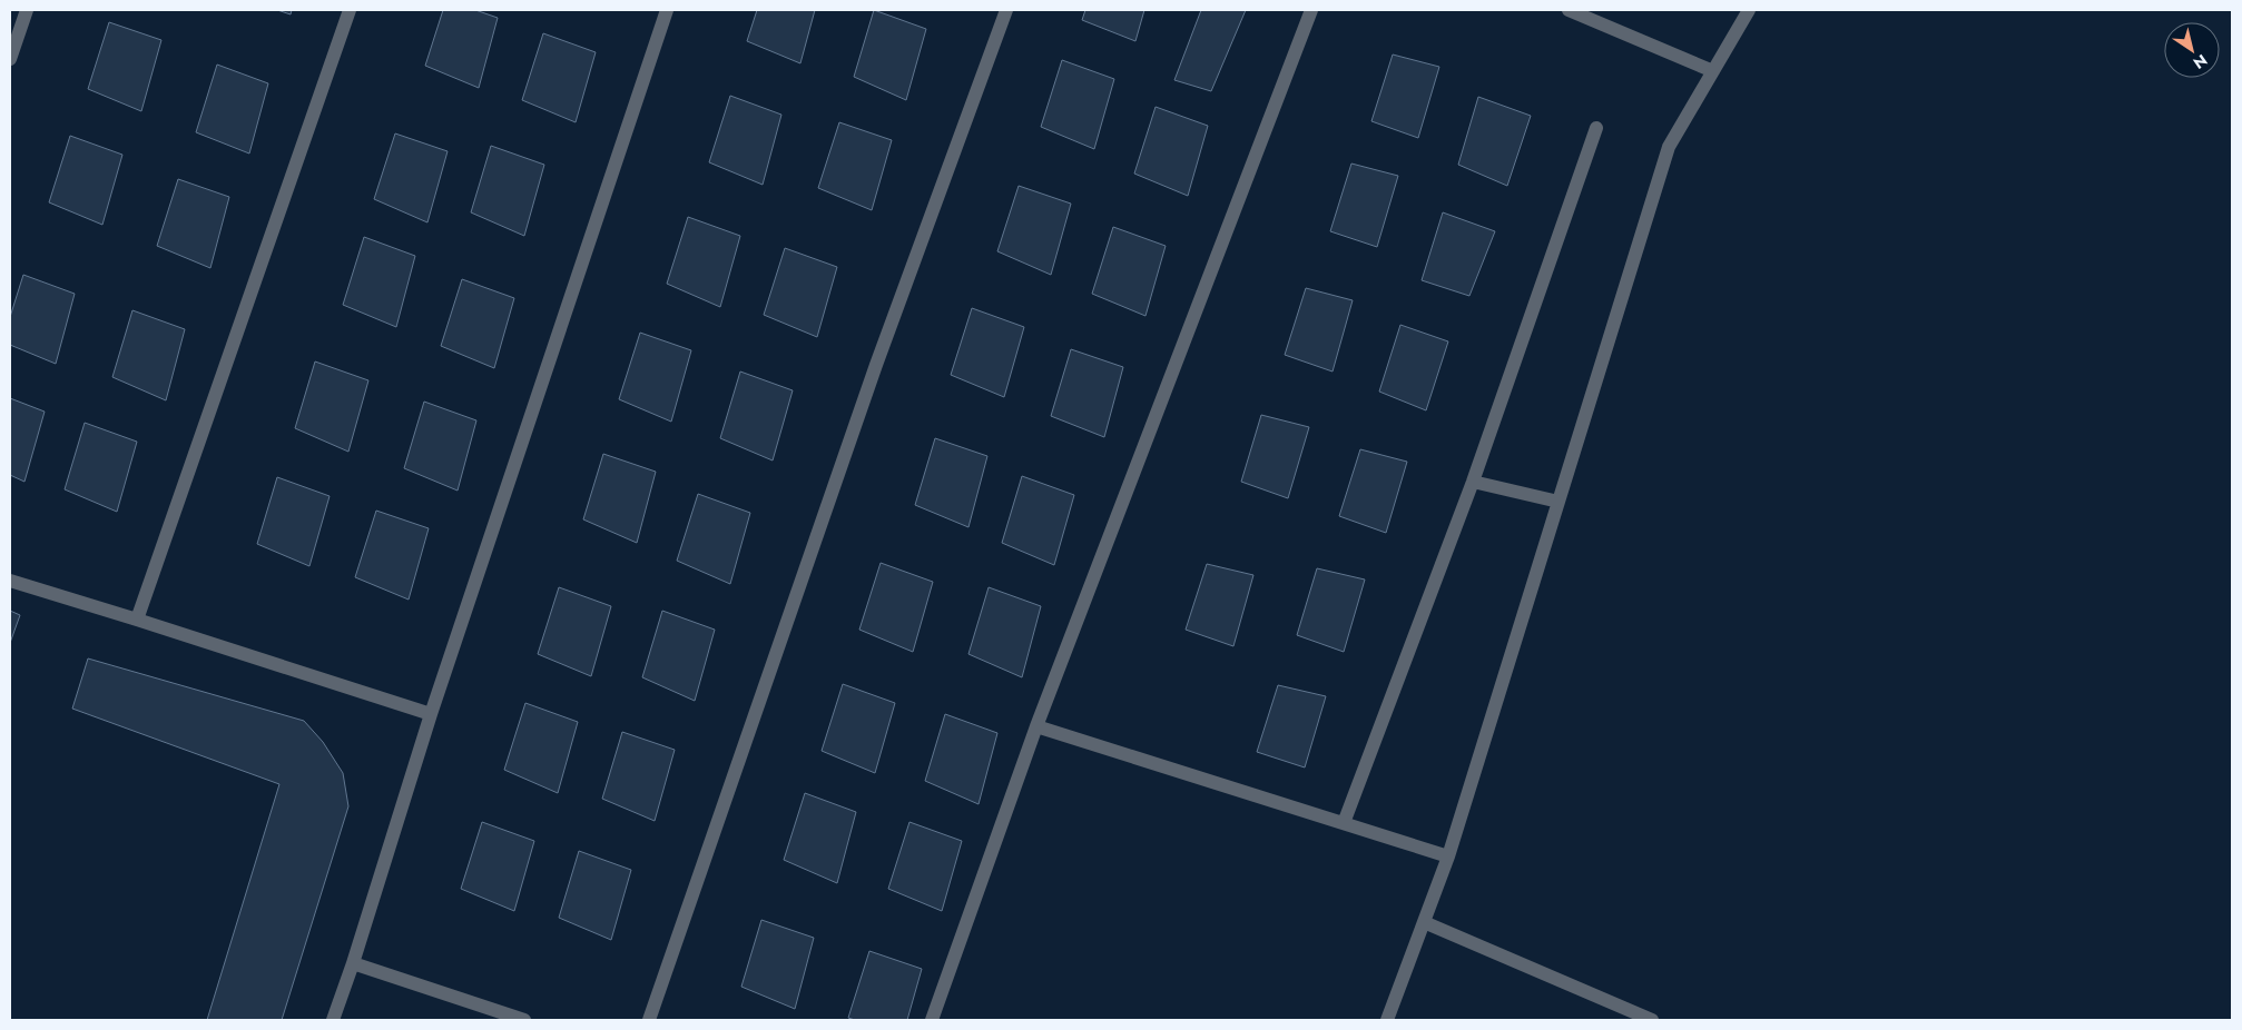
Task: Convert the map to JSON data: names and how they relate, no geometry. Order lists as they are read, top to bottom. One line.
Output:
{"north":"bottom right"}
